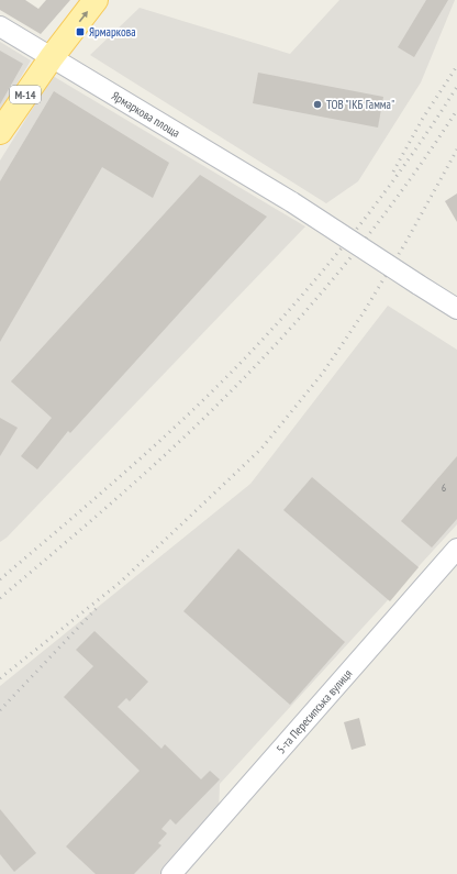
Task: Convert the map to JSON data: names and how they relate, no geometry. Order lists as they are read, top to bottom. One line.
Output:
{"streets":{"main road":["М-14"],"street":["Ярмаркова площа","5-та Пересипська вулиця"]},"crossings":[["М-14","Ярмаркова площа"]],"places":{"transit":["Ярмаркова"],"other":["ТОВ \"ІКБ Гамма\""]},"house_numbers":["6"]}
